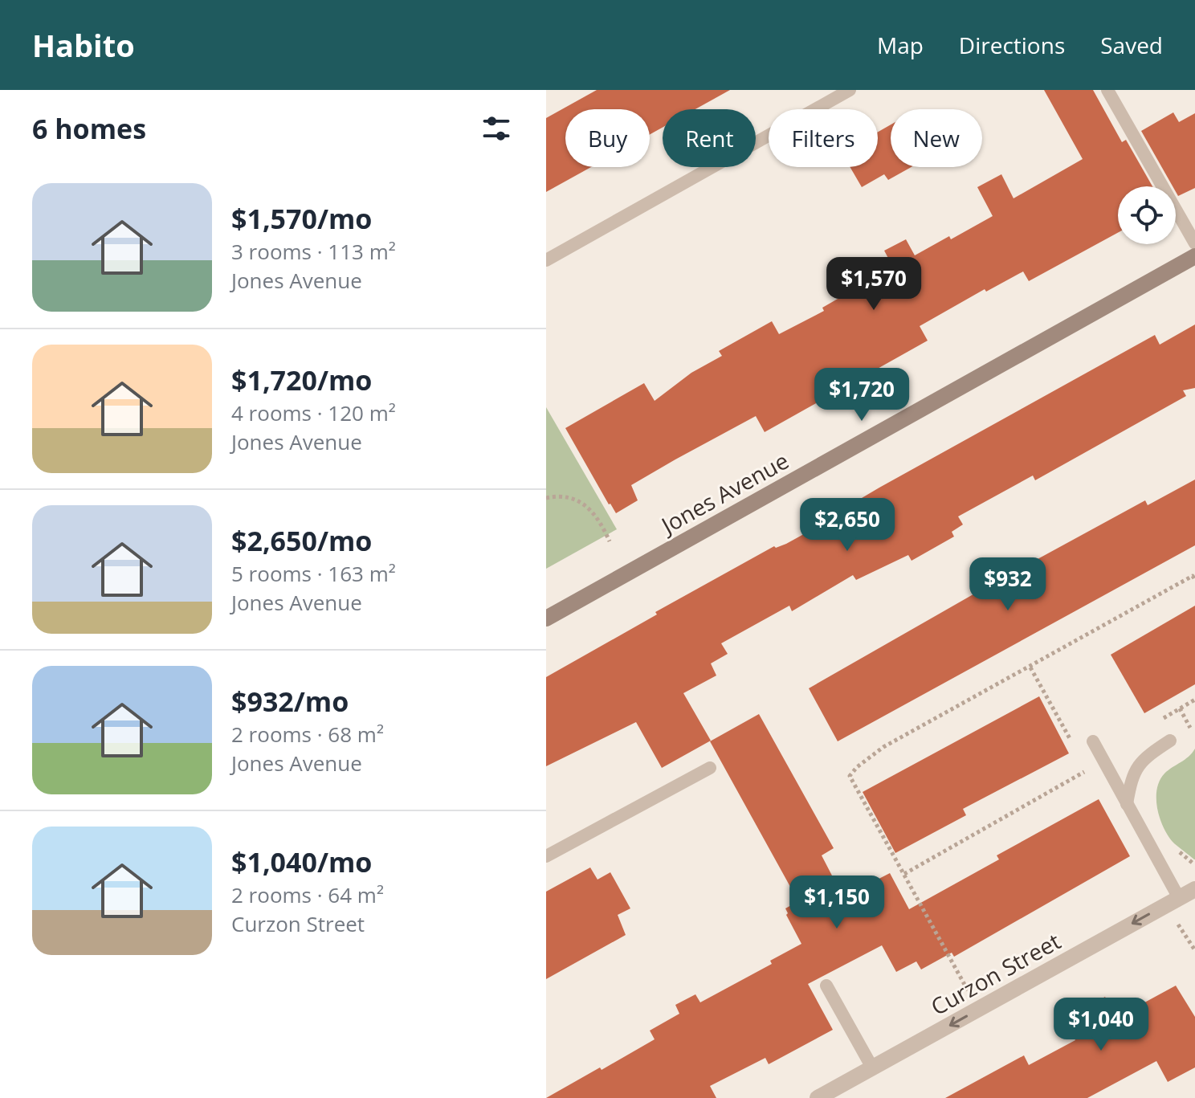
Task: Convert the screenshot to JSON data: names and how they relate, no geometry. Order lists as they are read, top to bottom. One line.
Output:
{"streets":{"street":["Jones Avenue","Curzon Street"]},"one_way":["Curzon Street"],"page":{"header":"Habito","nav":["Map","Directions","Saved"],"heading":"6 homes","chip":["Buy","Rent","Filters","New"],"list":[{"name":"$1,570/mo","note":"3 rooms · 113 m² · Jones Avenue"},{"name":"$1,720/mo","note":"4 rooms · 120 m² · Jones Avenue"},{"name":"$2,650/mo","note":"5 rooms · 163 m² · Jones Avenue"},{"name":"$932/mo","note":"2 rooms · 68 m² · Jones Avenue"},{"name":"$1,040/mo","note":"2 rooms · 64 m² · Curzon Street"}],"price":["$1,570","$1,720","$2,650","$932","$1,150","$1,040"]}}
